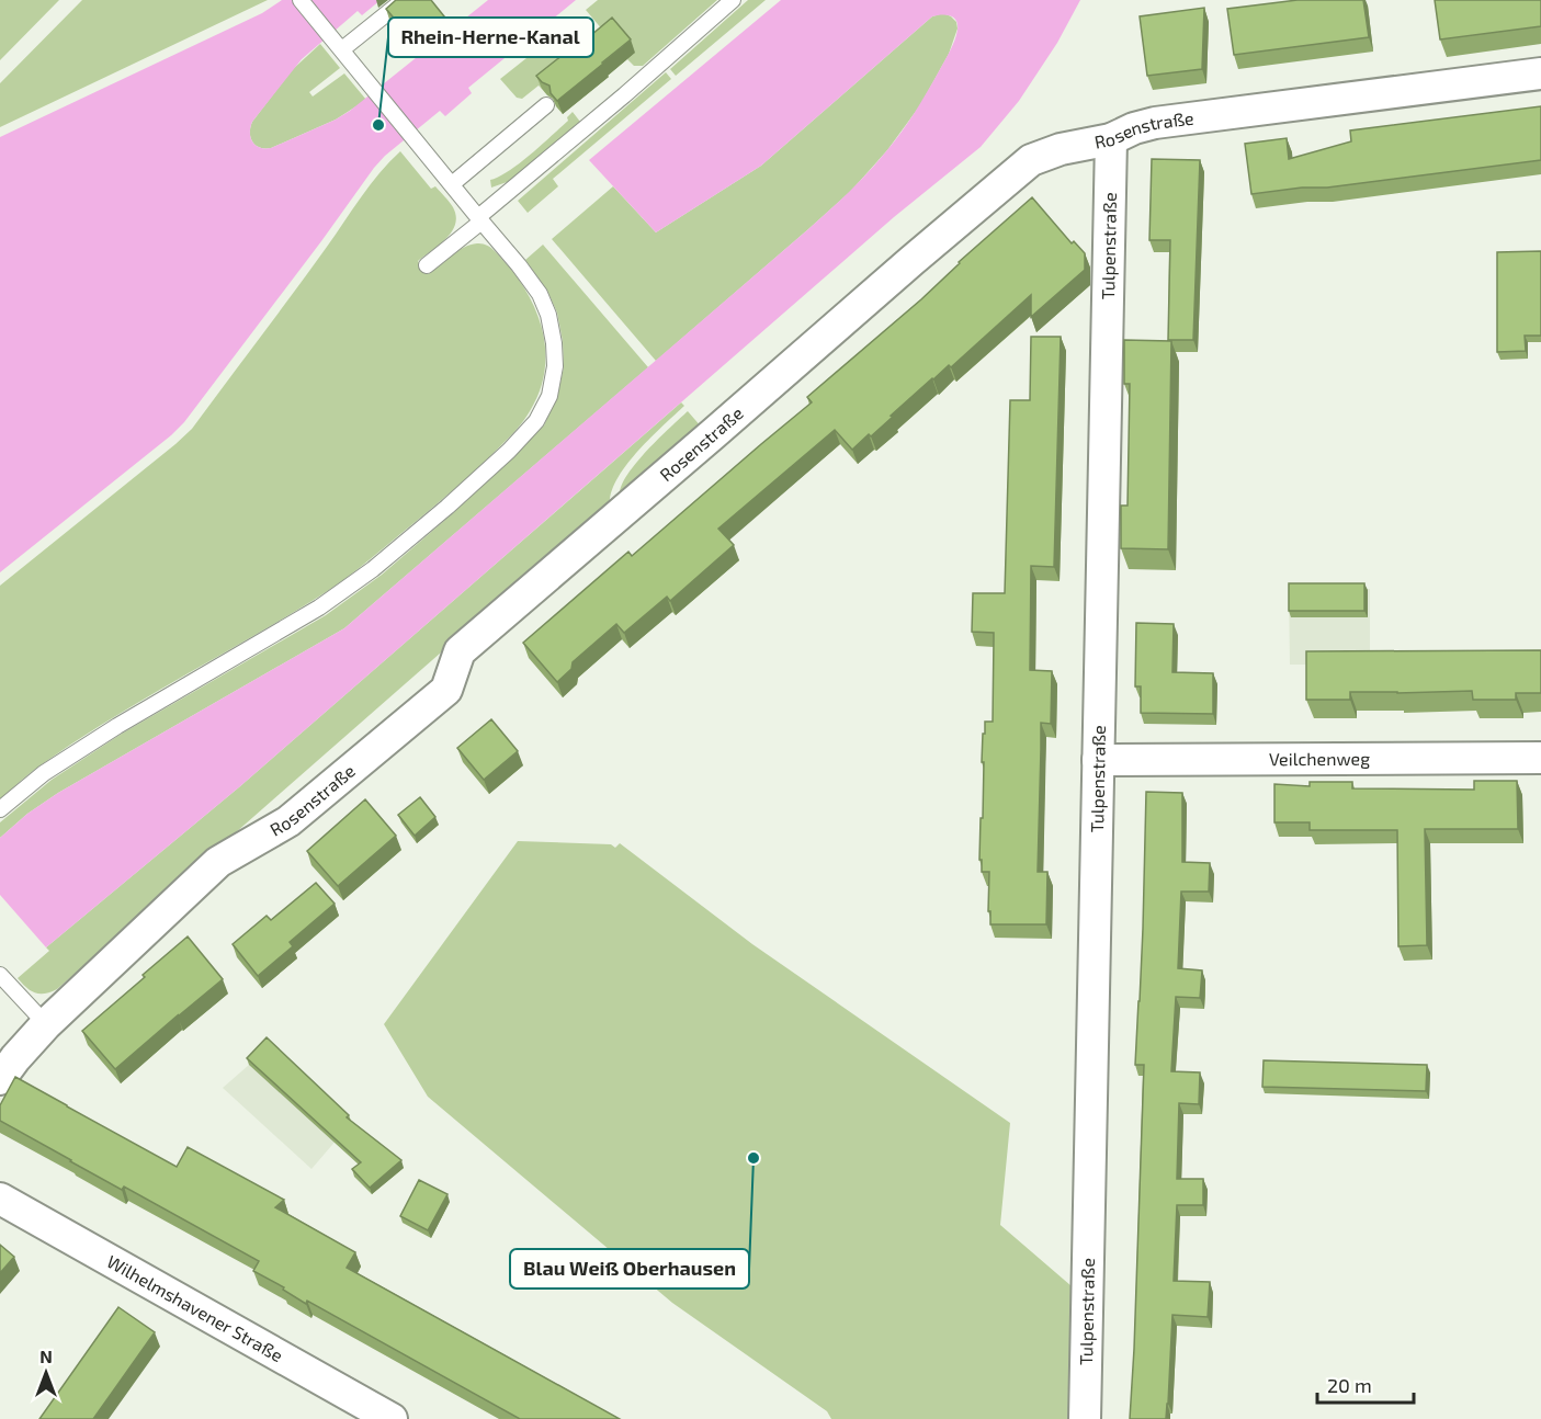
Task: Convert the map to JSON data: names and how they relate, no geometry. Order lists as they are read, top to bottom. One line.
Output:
{"streets":{"street":["Rosenstraße","Tulpenstraße","Veilchenweg","Wilhelmshavener Straße"]},"crossings":[["Rosenstraße","Tulpenstraße"],["Tulpenstraße","Veilchenweg"]],"places":["Rhein-Herne-Kanal","Blau Weiß Oberhausen"],"scale_bar":"20 m","north":"top"}
